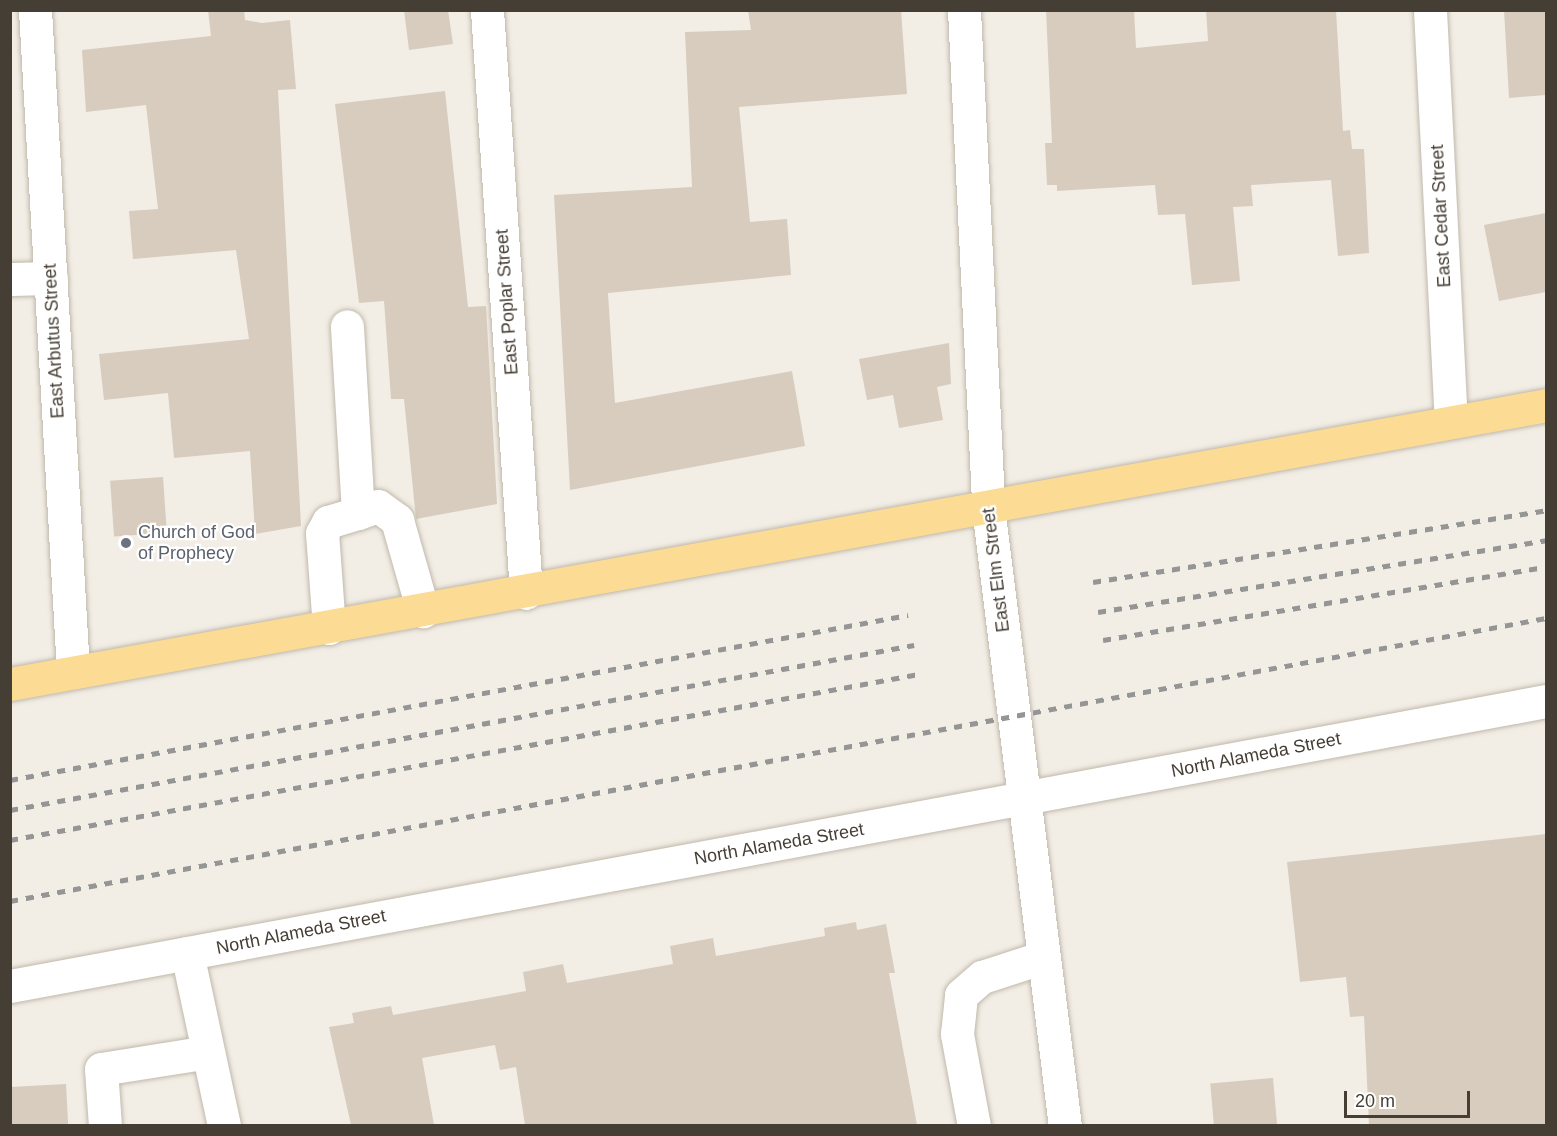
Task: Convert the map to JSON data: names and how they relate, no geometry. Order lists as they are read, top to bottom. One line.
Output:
{"streets":{"street":["East Cedar Street","East Poplar Street","East Arbutus Street","East Elm Street","North Alameda Street"]},"crossings":[["East Elm Street","North Alameda Street"]],"places":["Church of God of Prophecy"],"scale_bar":"20 m"}
